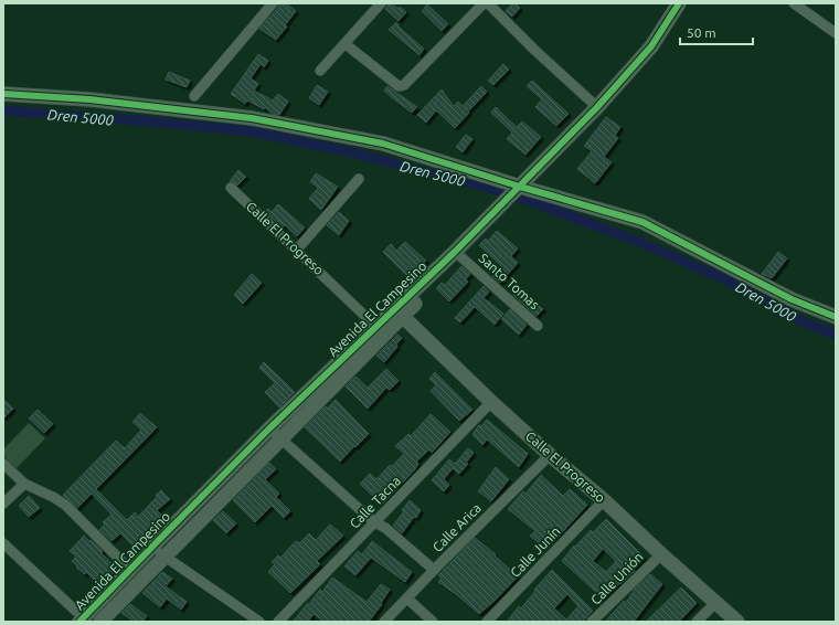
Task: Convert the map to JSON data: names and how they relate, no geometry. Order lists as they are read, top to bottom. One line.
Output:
{"streets":{"street":["Calle El Progreso","Santo Tomas","Avenida El Campesino","Calle Tacna","Calle Arica","Calle Junín","Calle Unión"]},"crossings":[["Calle El Progreso","Avenida El Campesino"],["Calle El Progreso","Calle Tacna"],["Calle El Progreso","Calle Arica"],["Calle El Progreso","Calle Junín"],["Calle El Progreso","Calle Unión"],["Santo Tomas","Avenida El Campesino"]],"water":["Dren 5000"],"scale_bar":"50 m"}
